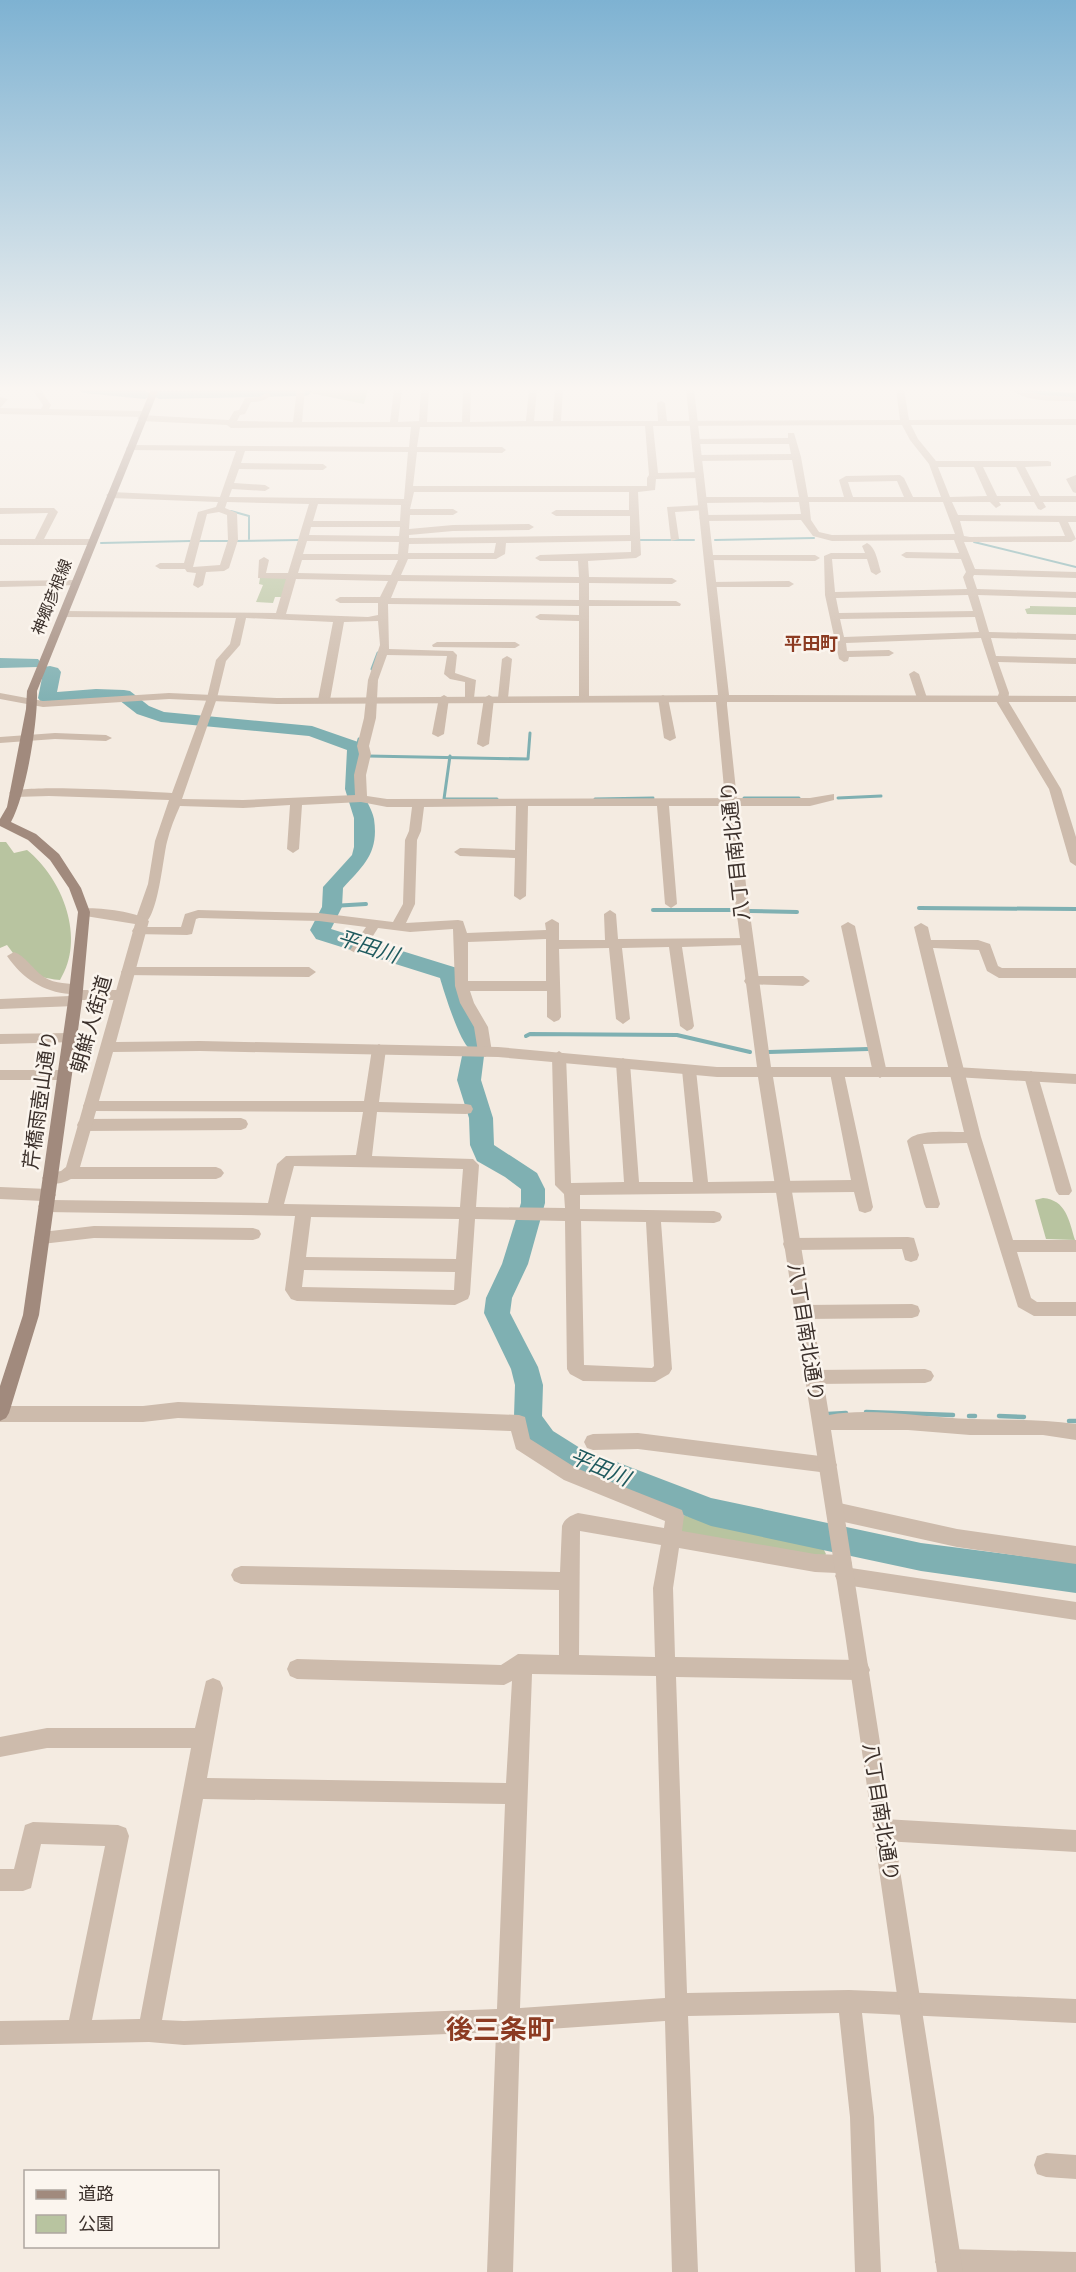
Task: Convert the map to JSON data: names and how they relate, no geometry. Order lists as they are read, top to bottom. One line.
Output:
{"streets":{"main road":["神郷彦根線","芹橋雨壺山通り"],"street":["八丁目南北通り","朝鮮人街道"]},"crossings":[["神郷彦根線","芹橋雨壺山通り"]],"districts":["平田町","後三条町"],"water":["平田川"],"legend":["道路","公園"]}
